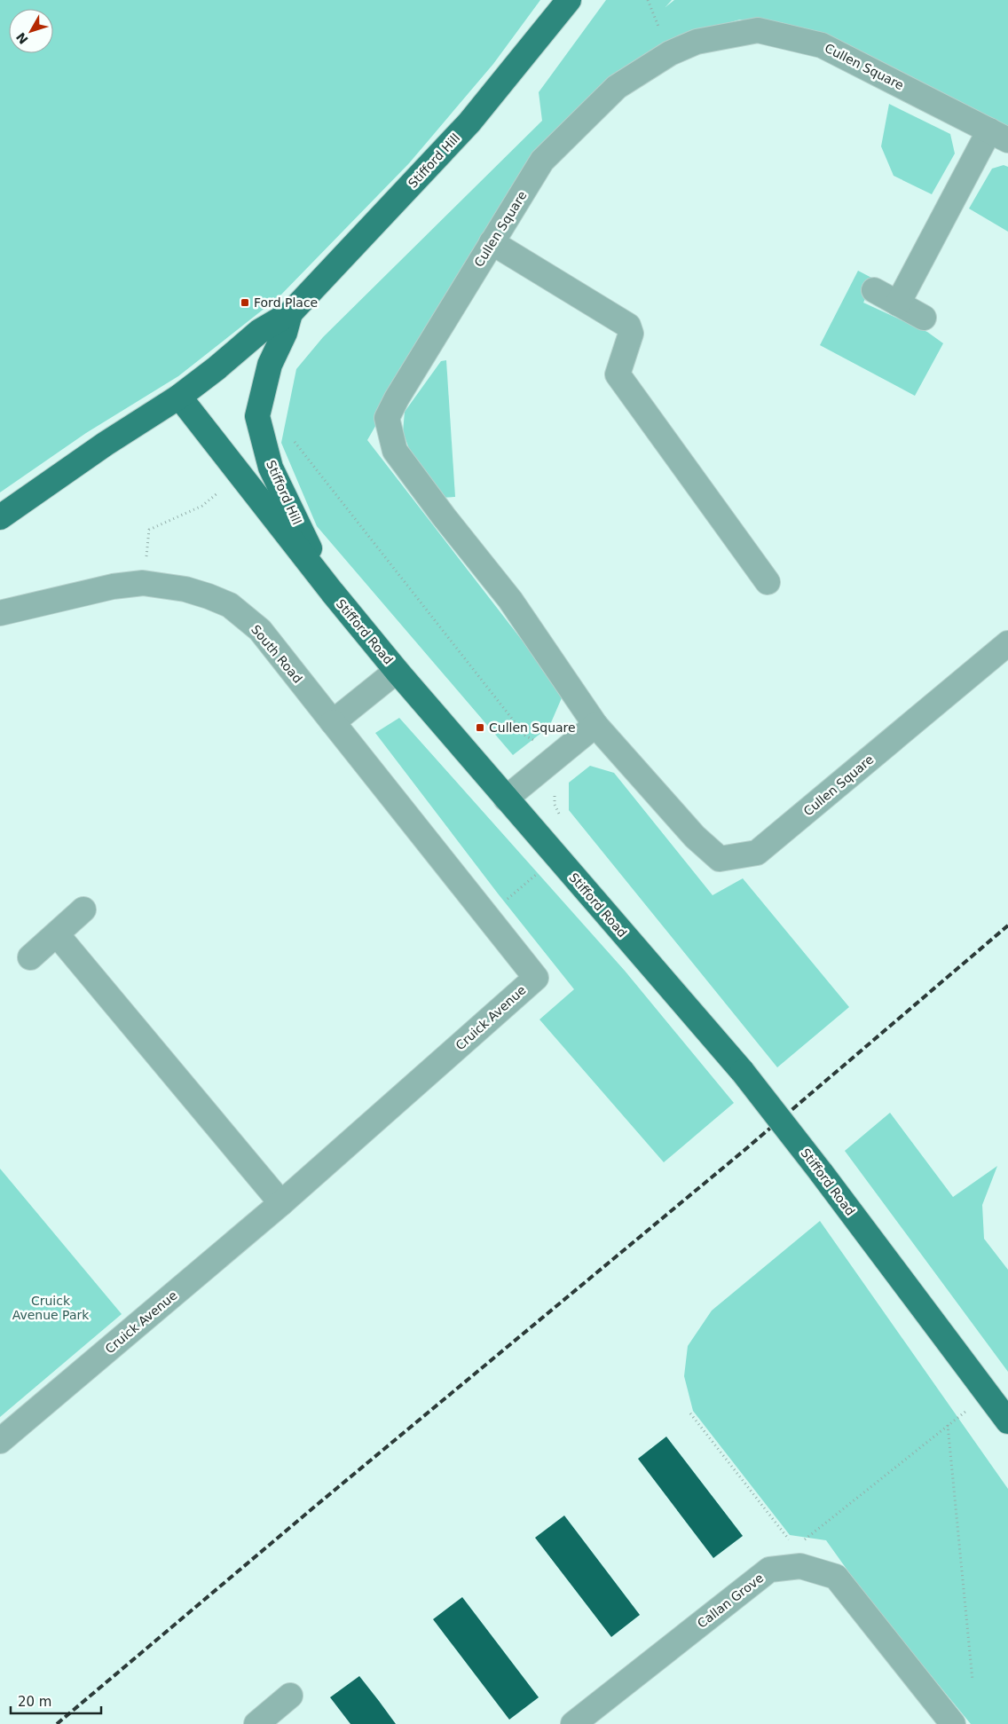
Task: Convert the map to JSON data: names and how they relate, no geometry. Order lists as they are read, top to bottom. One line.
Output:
{"streets":{"main road":["Stifford Hill","Stifford Road"],"street":["Cullen Square","South Road","Cruick Avenue","Callan Grove"]},"crossings":[["Stifford Hill","Stifford Road"],["South Road","Cruick Avenue"]],"parks":["Cruick Avenue Park"],"places":{"transit":["Ford Place","Cullen Square"]},"scale_bar":"20 m","north":"bottom left"}
